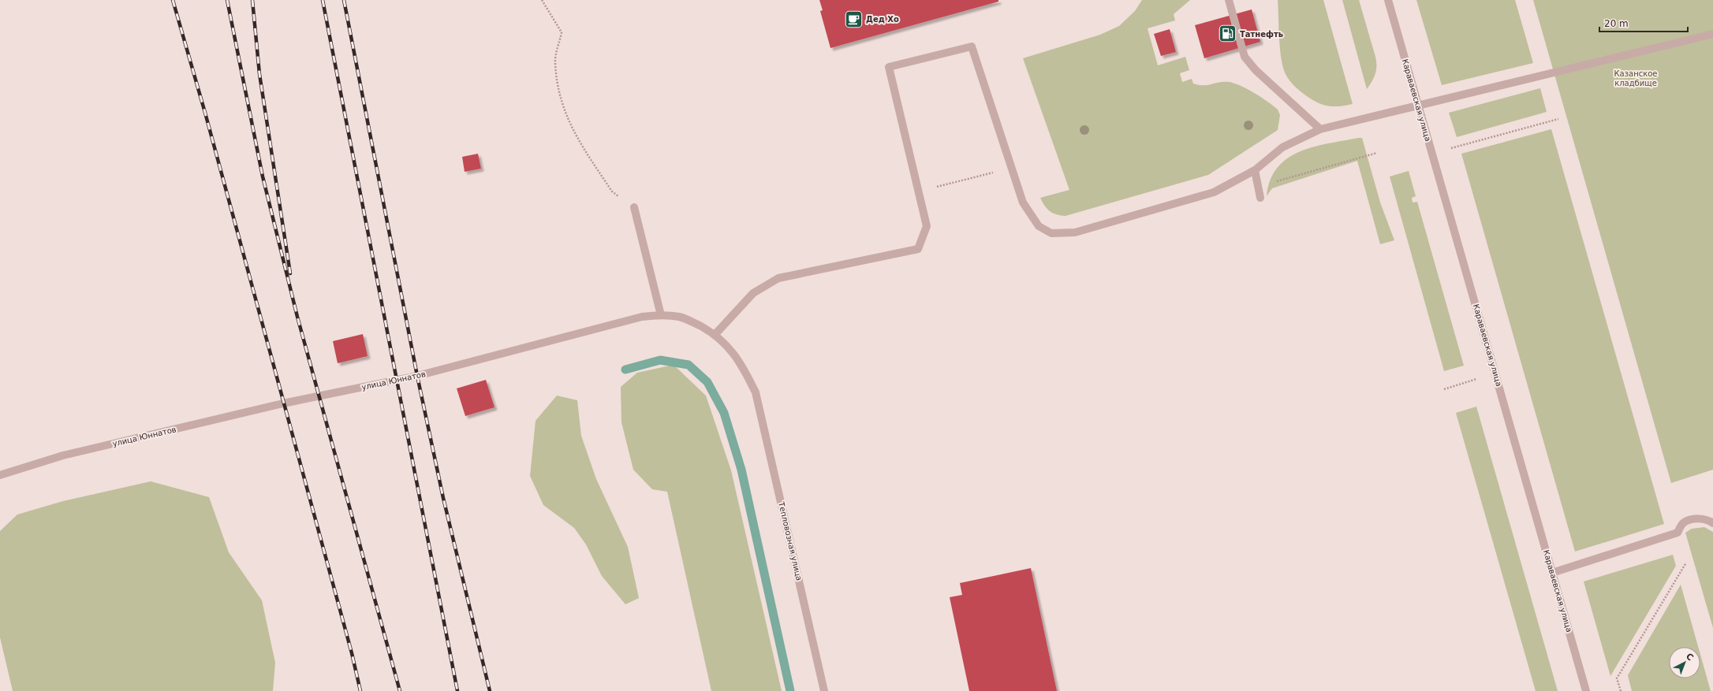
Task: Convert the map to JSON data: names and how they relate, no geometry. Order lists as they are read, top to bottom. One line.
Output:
{"streets":{"street":["Караваевская улица","улица Юннатов","Тепловозная улица"]},"crossings":[["улица Юннатов","Тепловозная улица"]],"parks":["Казанское кладбище"],"places":{"cafe":["Дед Хо"],"fuel station":["Татнефть"]},"scale_bar":"20 m","north":"top right"}
